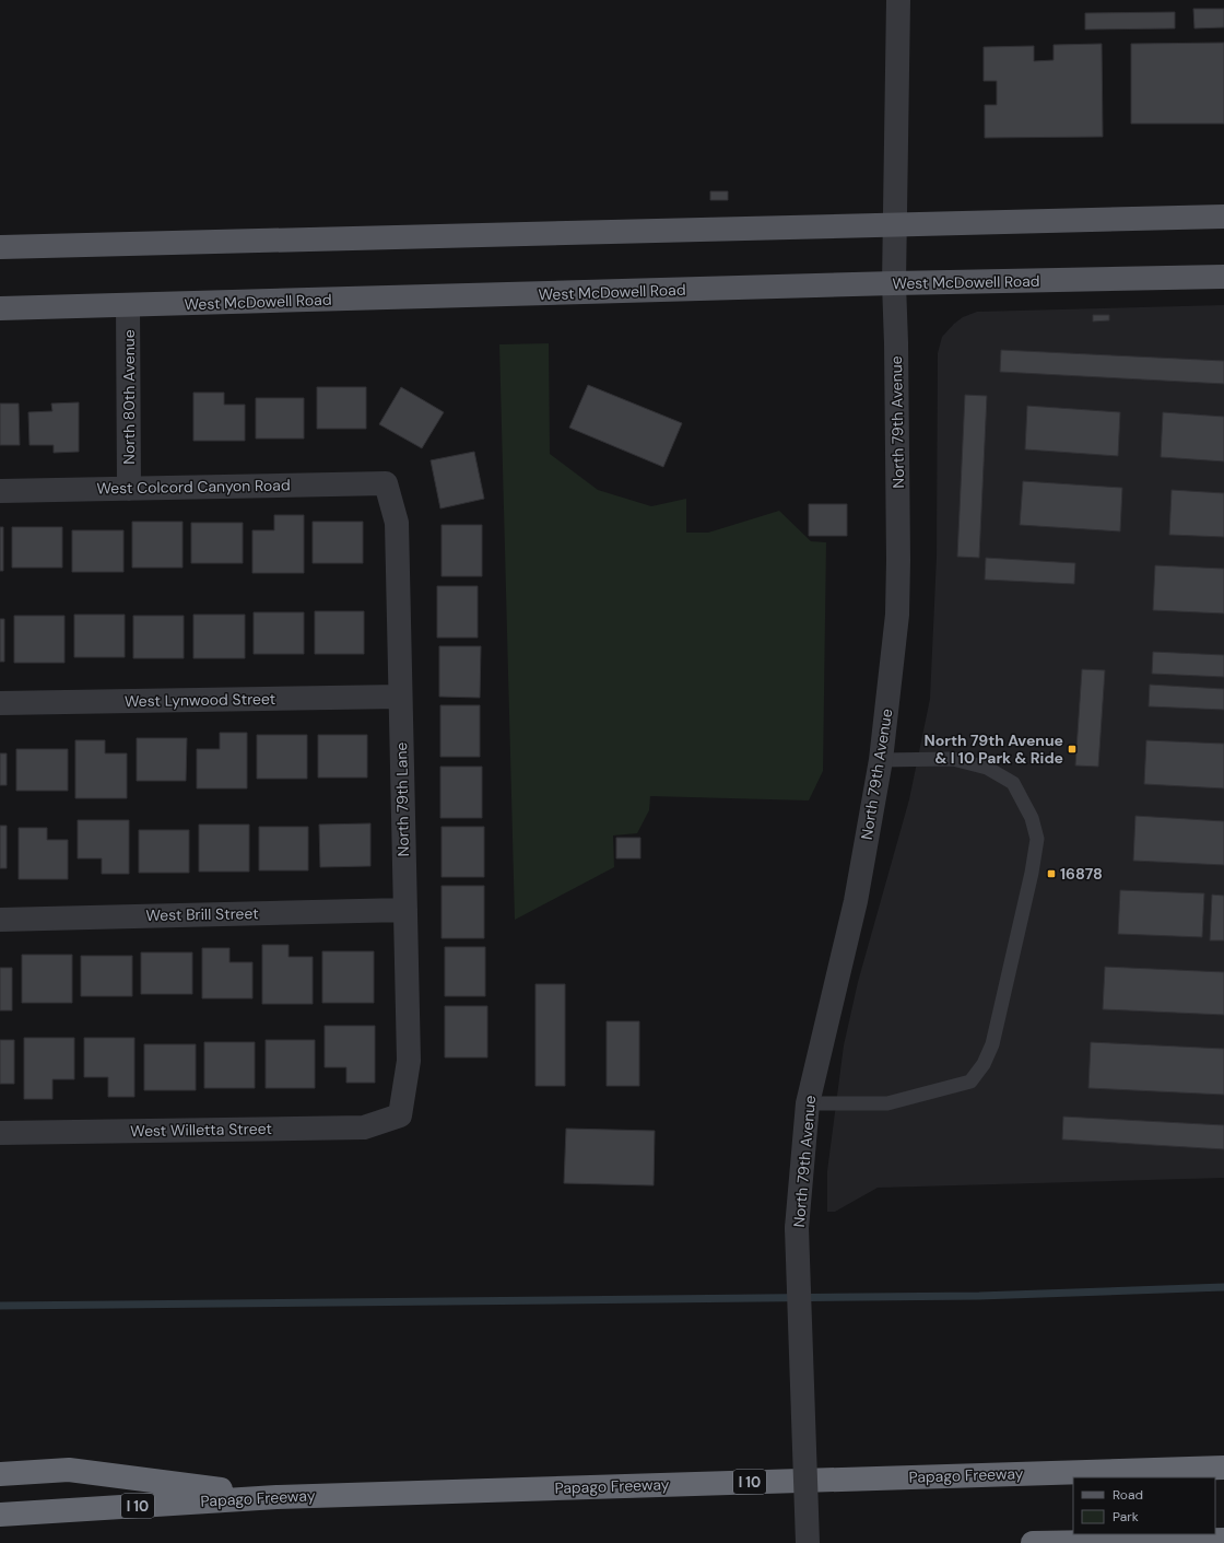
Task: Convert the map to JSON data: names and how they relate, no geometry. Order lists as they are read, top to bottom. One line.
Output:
{"streets":{"highway":["Papago Freeway","I 10"],"main road":["West McDowell Road"],"street":["North 80th Avenue","North 79th Avenue","West Colcord Canyon Road","West Lynwood Street","North 79th Lane","West Brill Street","West Willetta Street"]},"crossings":[["West McDowell Road","North 80th Avenue"],["West McDowell Road","North 79th Avenue"],["North 80th Avenue","West Colcord Canyon Road"],["West Colcord Canyon Road","North 79th Lane"],["West Lynwood Street","North 79th Lane"],["North 79th Lane","West Brill Street"],["North 79th Lane","West Willetta Street"]],"places":{"transit":["North 79th Avenue & I 10 Park & Ride","16878"]},"legend":["Road","Park"]}
